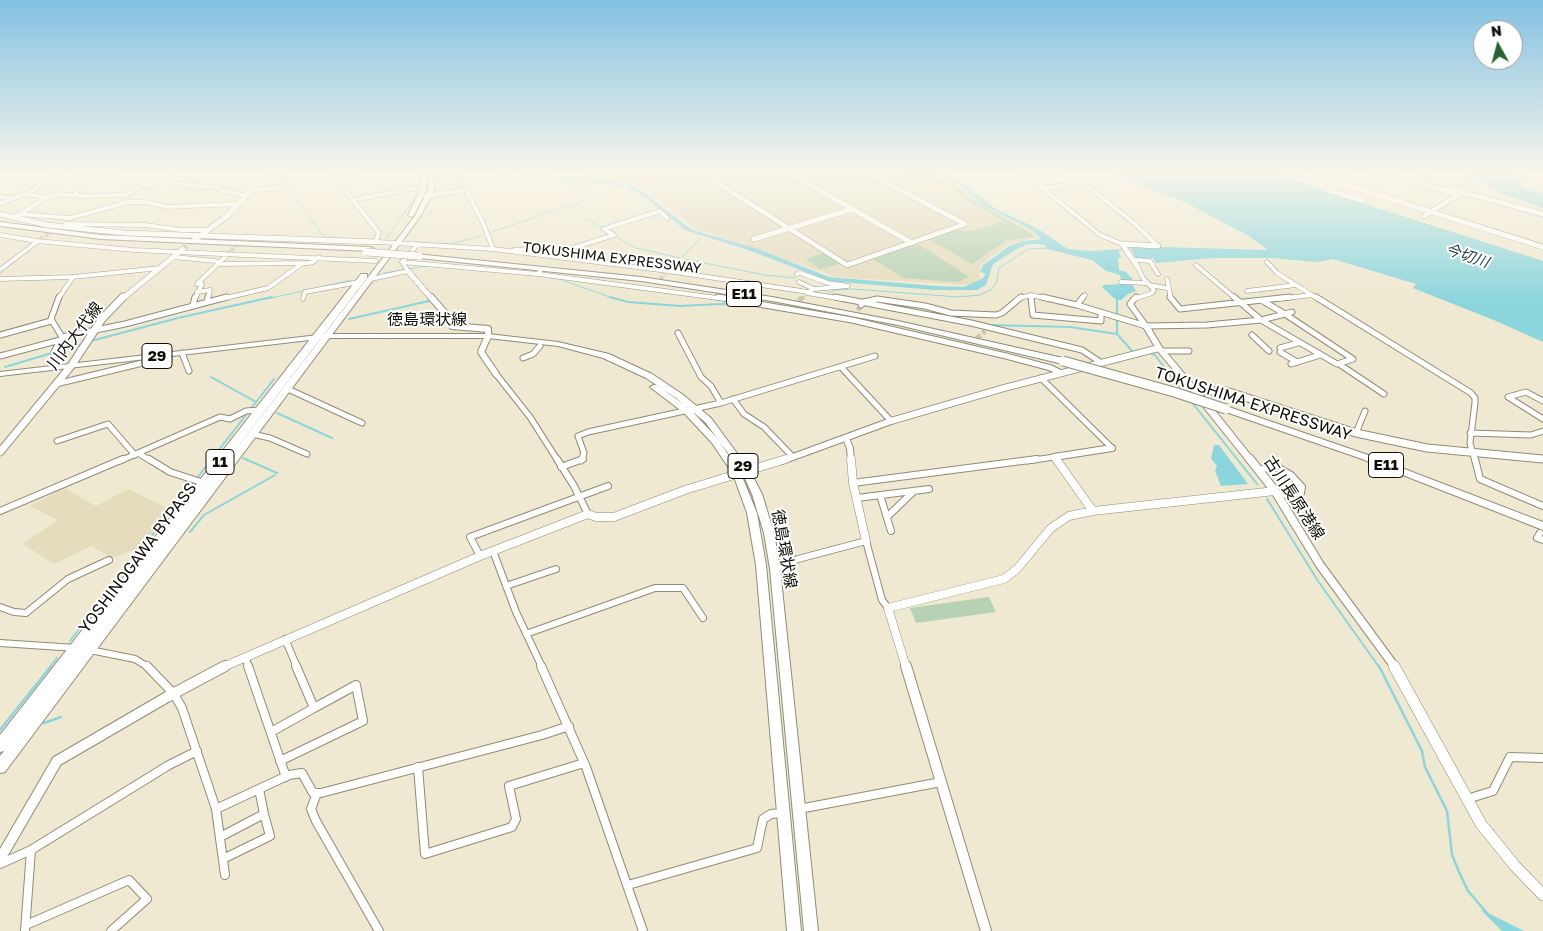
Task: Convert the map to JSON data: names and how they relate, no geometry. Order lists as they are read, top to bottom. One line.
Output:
{"streets":{"highway":["TOKUSHIMA EXPRESSWAY","E11","11","YOSHINOGAWA BYPASS"],"main road":["徳島環状線","川内大代線","29","古川長原港線"]},"crossings":[["徳島環状線","川内大代線"],["徳島環状線","YOSHINOGAWA BYPASS"]],"water":["今切川"],"north":"top"}
